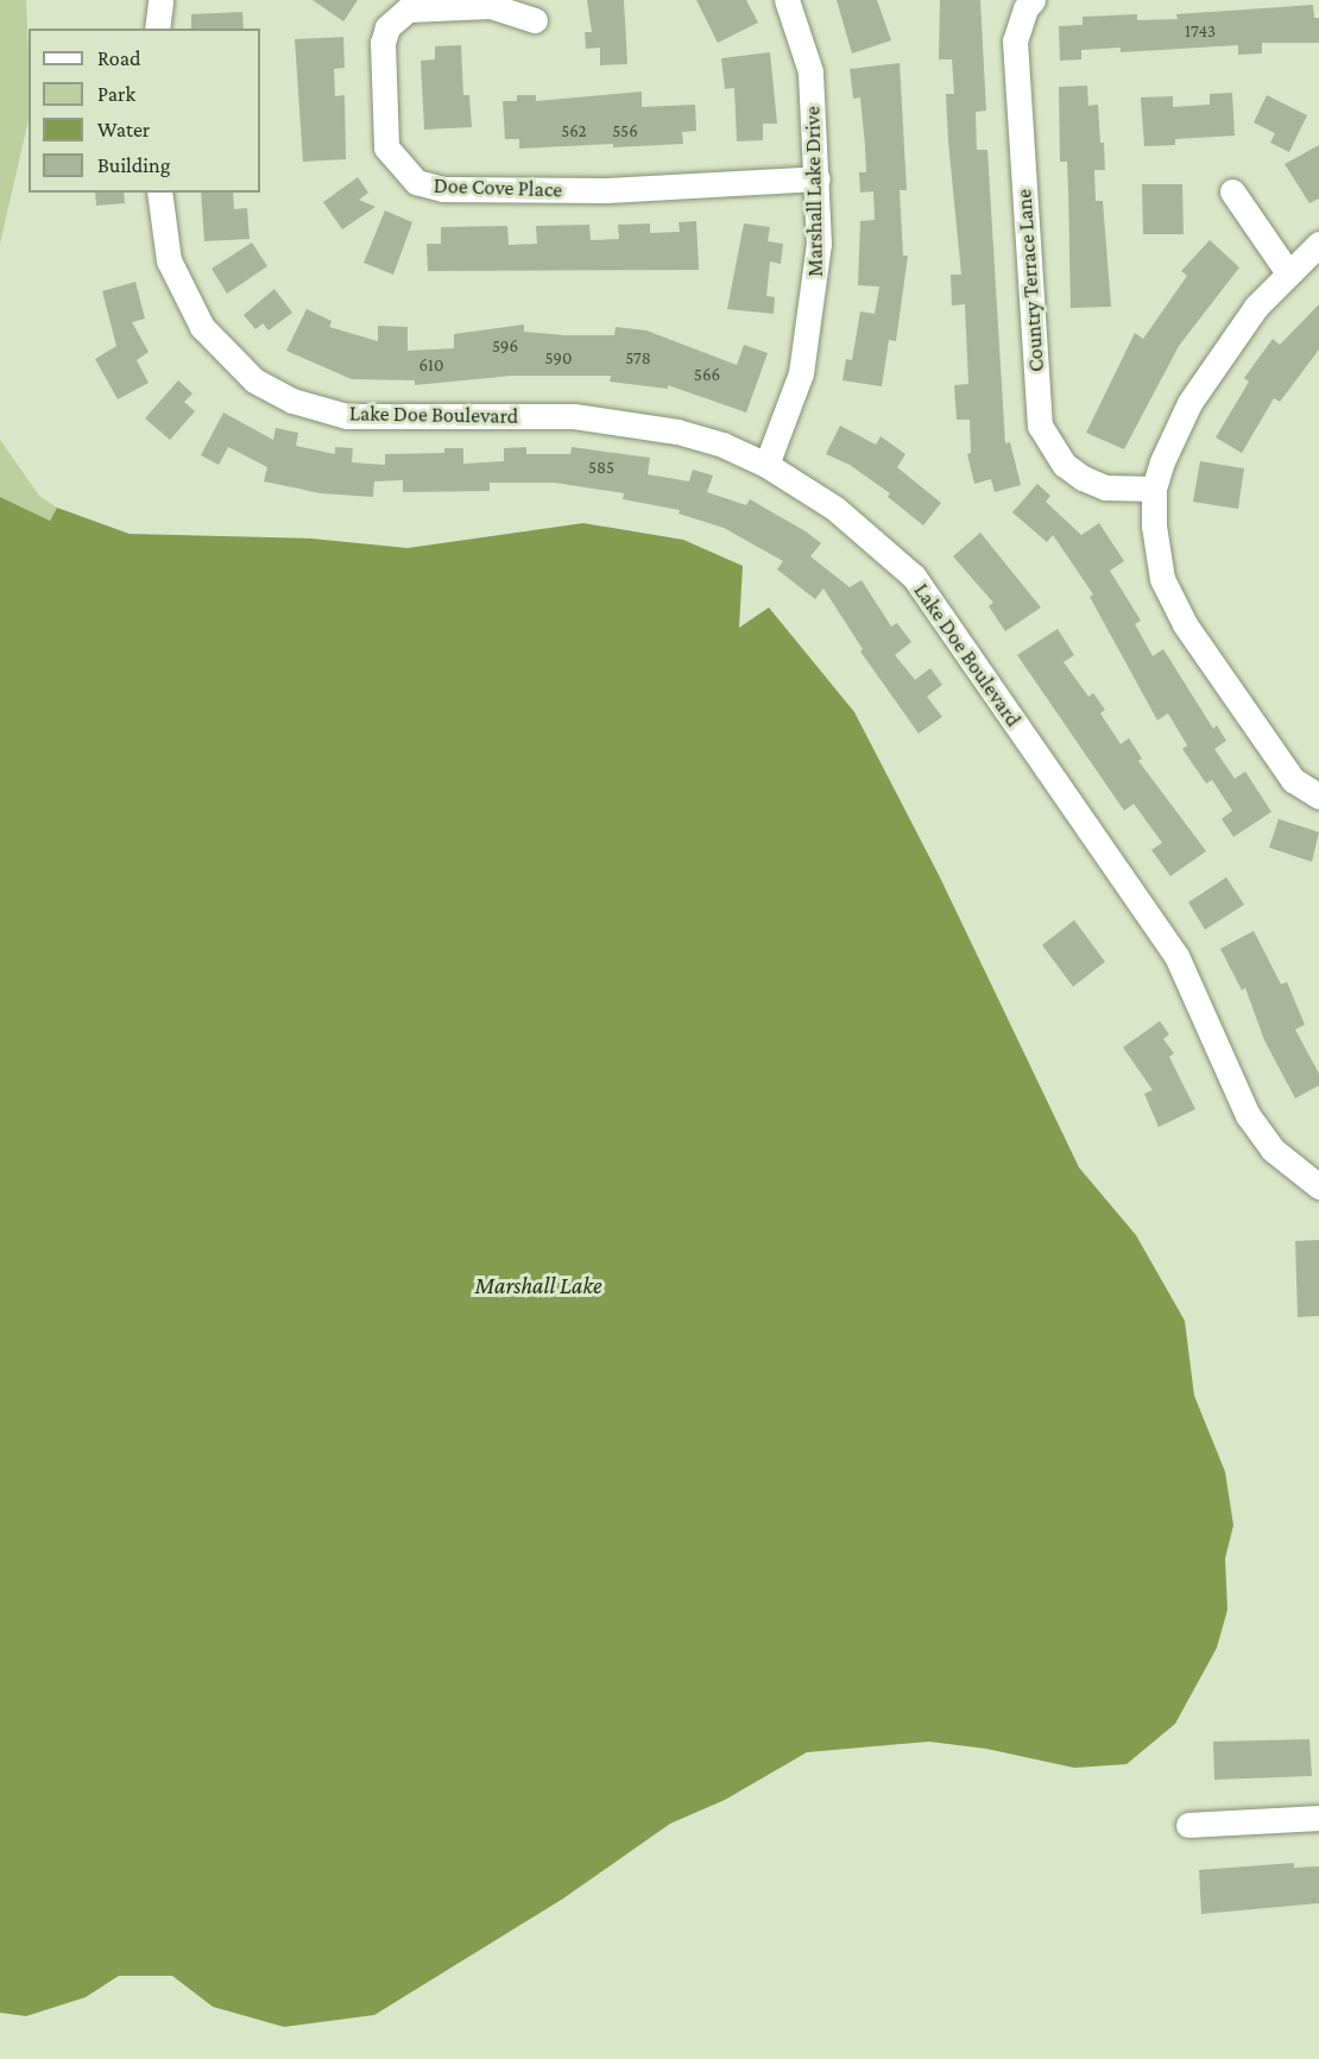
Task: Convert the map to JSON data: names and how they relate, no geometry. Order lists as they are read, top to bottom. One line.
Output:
{"streets":{"street":["Doe Cove Place","Marshall Lake Drive","Country Terrace Lane","Lake Doe Boulevard"]},"crossings":[["Doe Cove Place","Marshall Lake Drive"],["Marshall Lake Drive","Lake Doe Boulevard"]],"water":["Marshall Lake"],"house_numbers":["1743","562","556","596","590","578","610","566","585"],"legend":["Road","Park","Water","Building"]}
